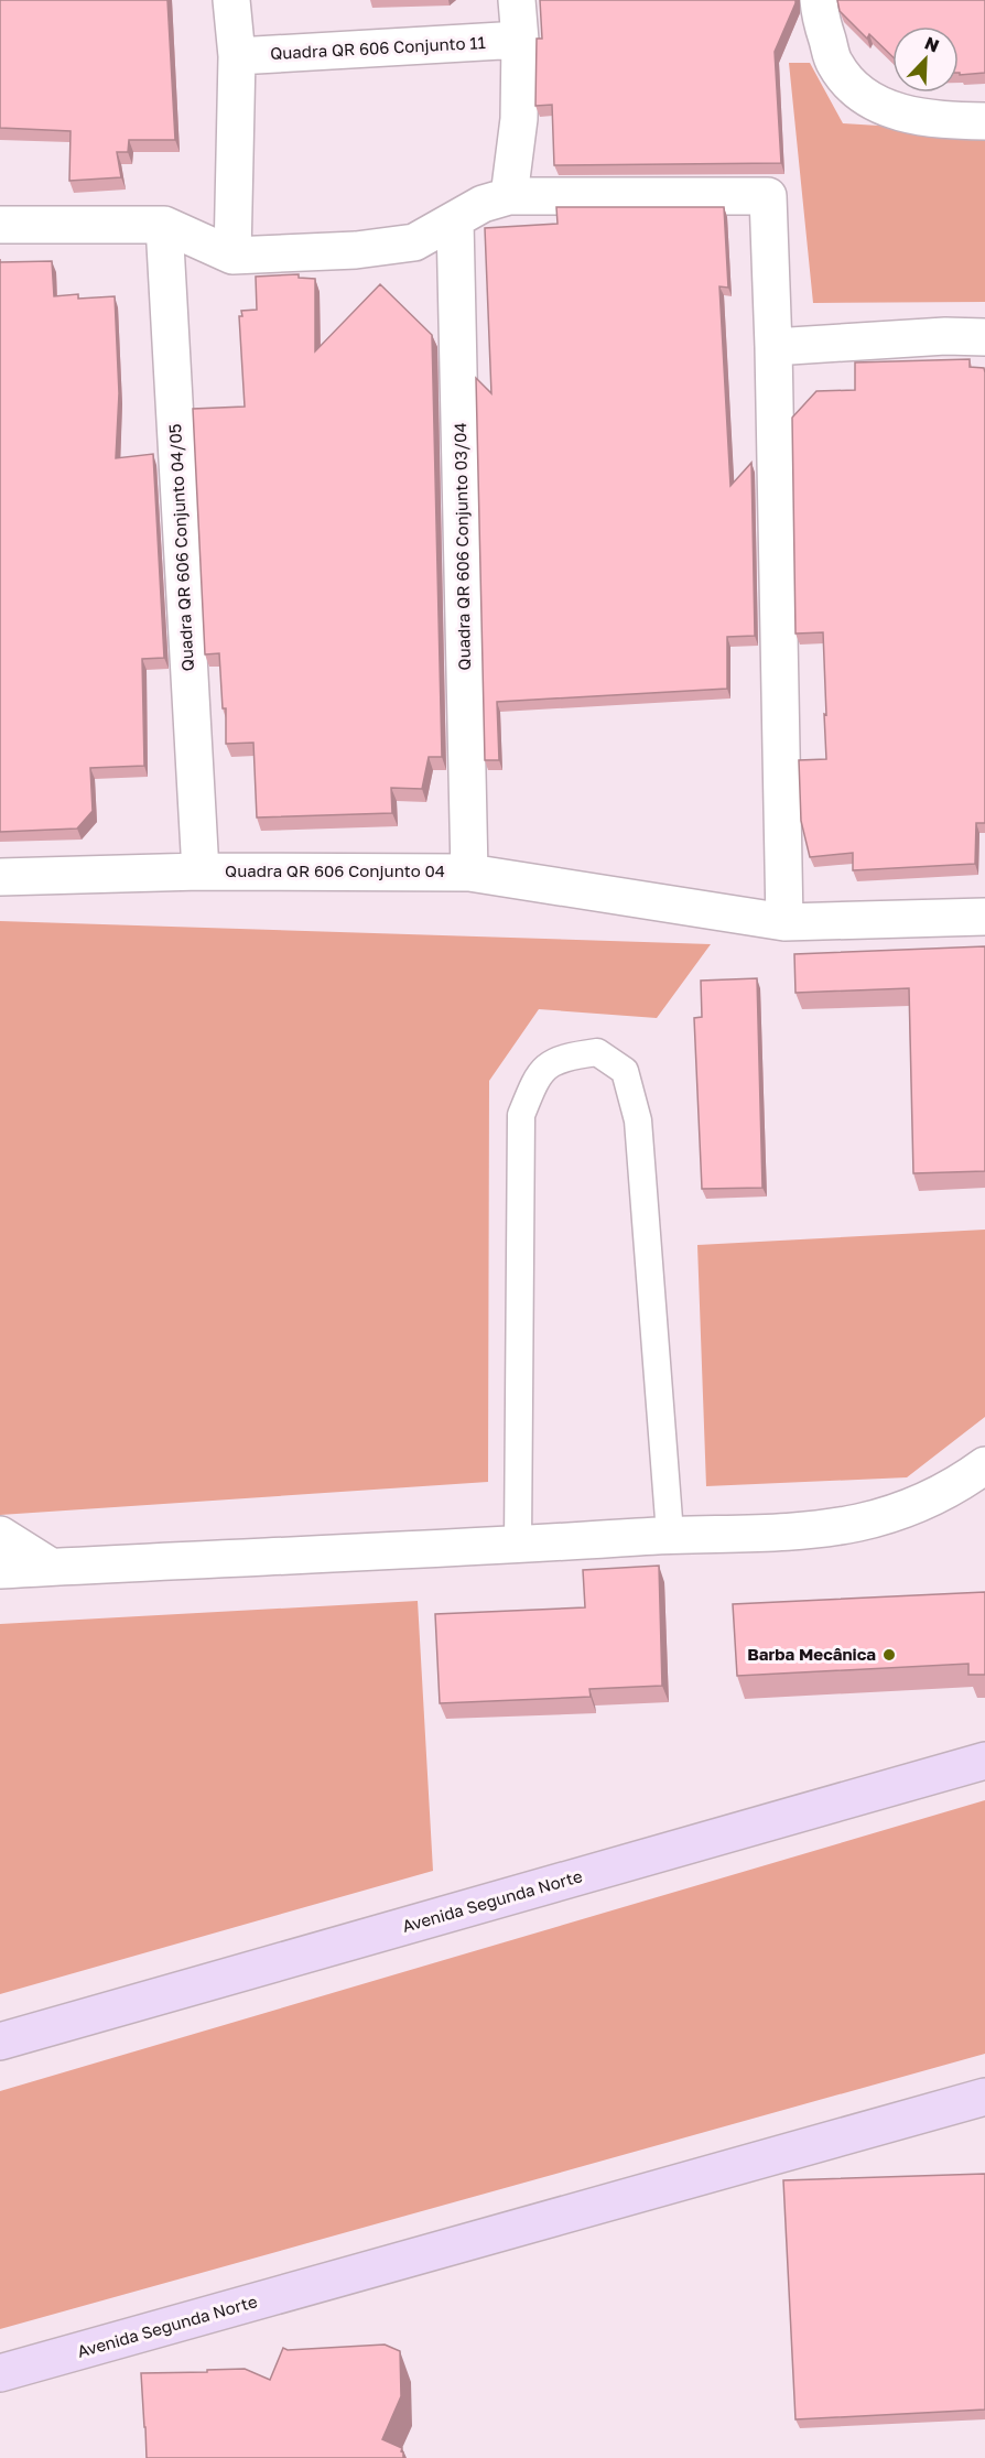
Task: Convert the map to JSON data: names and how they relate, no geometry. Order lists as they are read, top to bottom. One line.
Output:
{"streets":{"main road":["Avenida Segunda Norte"],"street":["Quadra QR 606 Conjunto 11","Quadra QR 606 Conjunto 03/04","Quadra QR 606 Conjunto 04/05","Quadra QR 606 Conjunto 04"]},"crossings":[["Quadra QR 606 Conjunto 03/04","Quadra QR 606 Conjunto 04"],["Quadra QR 606 Conjunto 04/05","Quadra QR 606 Conjunto 04"]],"places":["Barba Mecânica"],"north":"top right"}
